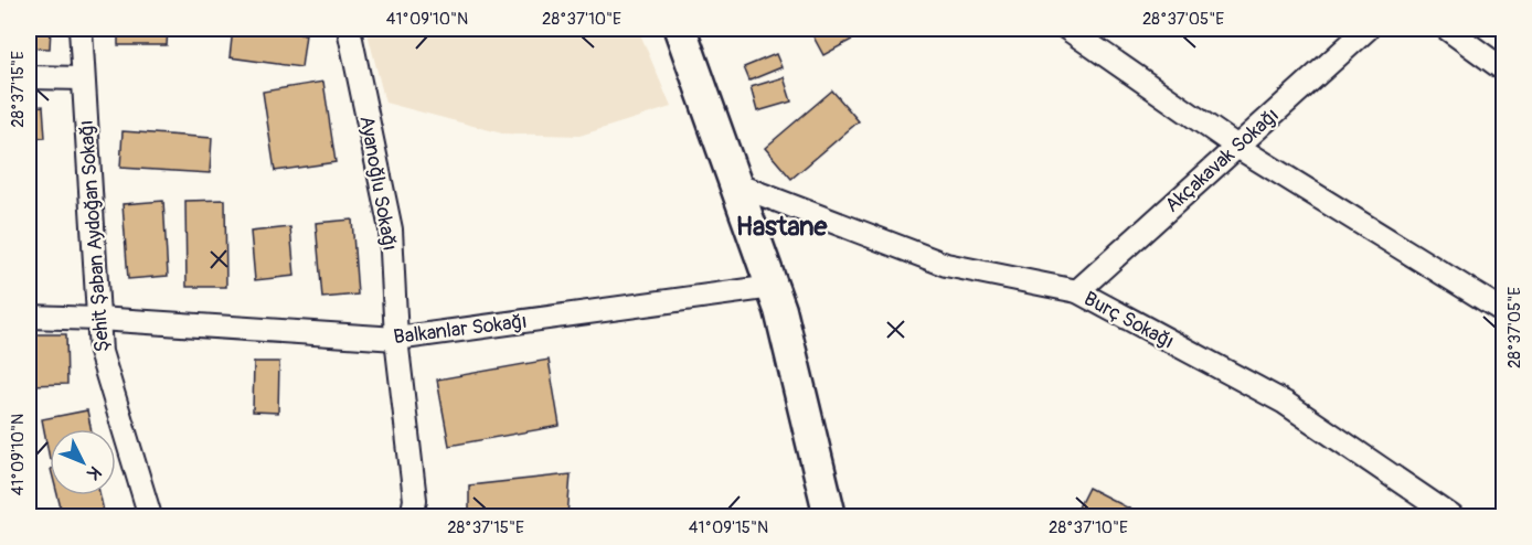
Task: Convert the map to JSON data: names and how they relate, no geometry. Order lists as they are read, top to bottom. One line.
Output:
{"streets":{"street":["Akçakavak Sokağı","Ayanoğlu Sokağı","Şehit Şaban Aydoğan Sokağı","Burç Sokağı","Balkanlar Sokağı"]},"crossings":[["Akçakavak Sokağı","Burç Sokağı"],["Ayanoğlu Sokağı","Balkanlar Sokağı"],["Şehit Şaban Aydoğan Sokağı","Balkanlar Sokağı"]],"districts":["Hastane"],"north":"bottom right","coordinates":["41°09'10\"N","28°37'10\"E","28°37'05\"E","28°37'15\"E","41°09'15\"N"]}
